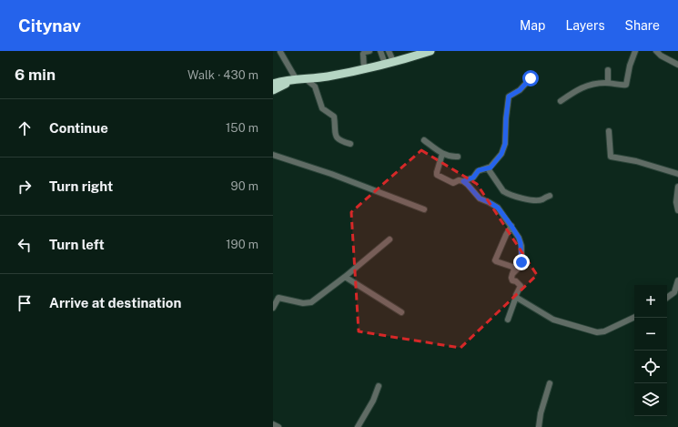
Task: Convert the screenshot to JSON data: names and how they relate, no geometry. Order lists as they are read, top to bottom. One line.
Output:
{"page":{"header":"Citynav","nav":["Map","Layers","Share"],"heading":["6 min","Walk · 430 m"],"list":[["Continue","150 m"],["Turn right","90 m"],["Turn left","190 m"],"Arrive at destination"],"map_buttons":["+","−"]}}
